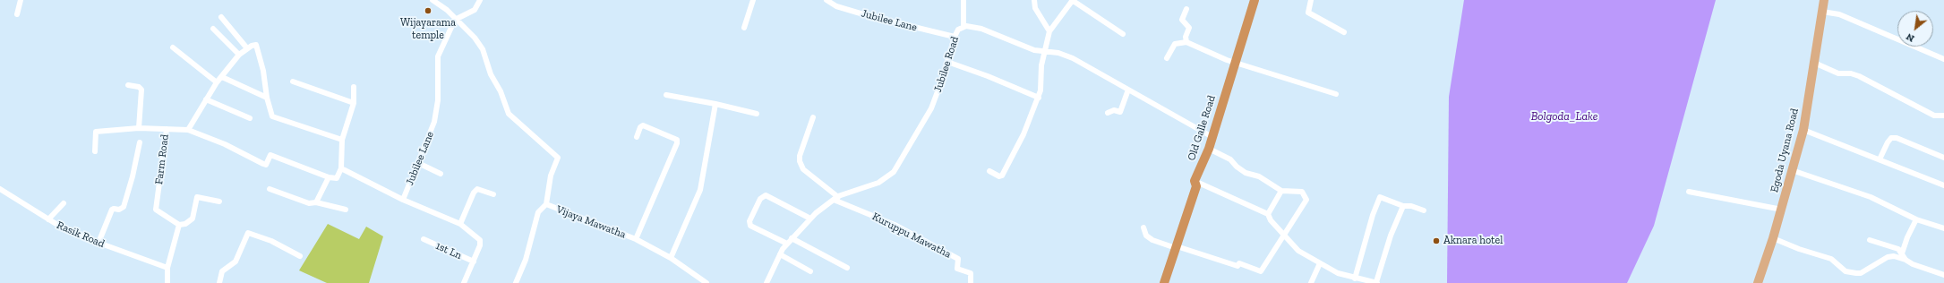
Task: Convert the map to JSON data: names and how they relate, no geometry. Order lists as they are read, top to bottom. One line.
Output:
{"streets":{"highway":["Old Galle Road"],"main road":["Egoda Uyana Road"],"street":["Jubilee Lane","Jubilee Road","Farm Road","Vijaya Mawatha","Rasik Road","Kuruppu Mawatha","1st Ln"]},"crossings":[["Jubilee Lane","Jubilee Road"],["Jubilee Lane","1st Ln"],["Jubilee Road","Old Galle Road"],["Jubilee Road","Kuruppu Mawatha"]],"water":["Bolgoda_Lake"],"places":["Wijayarama temple","Aknara hotel"],"north":"bottom left"}
